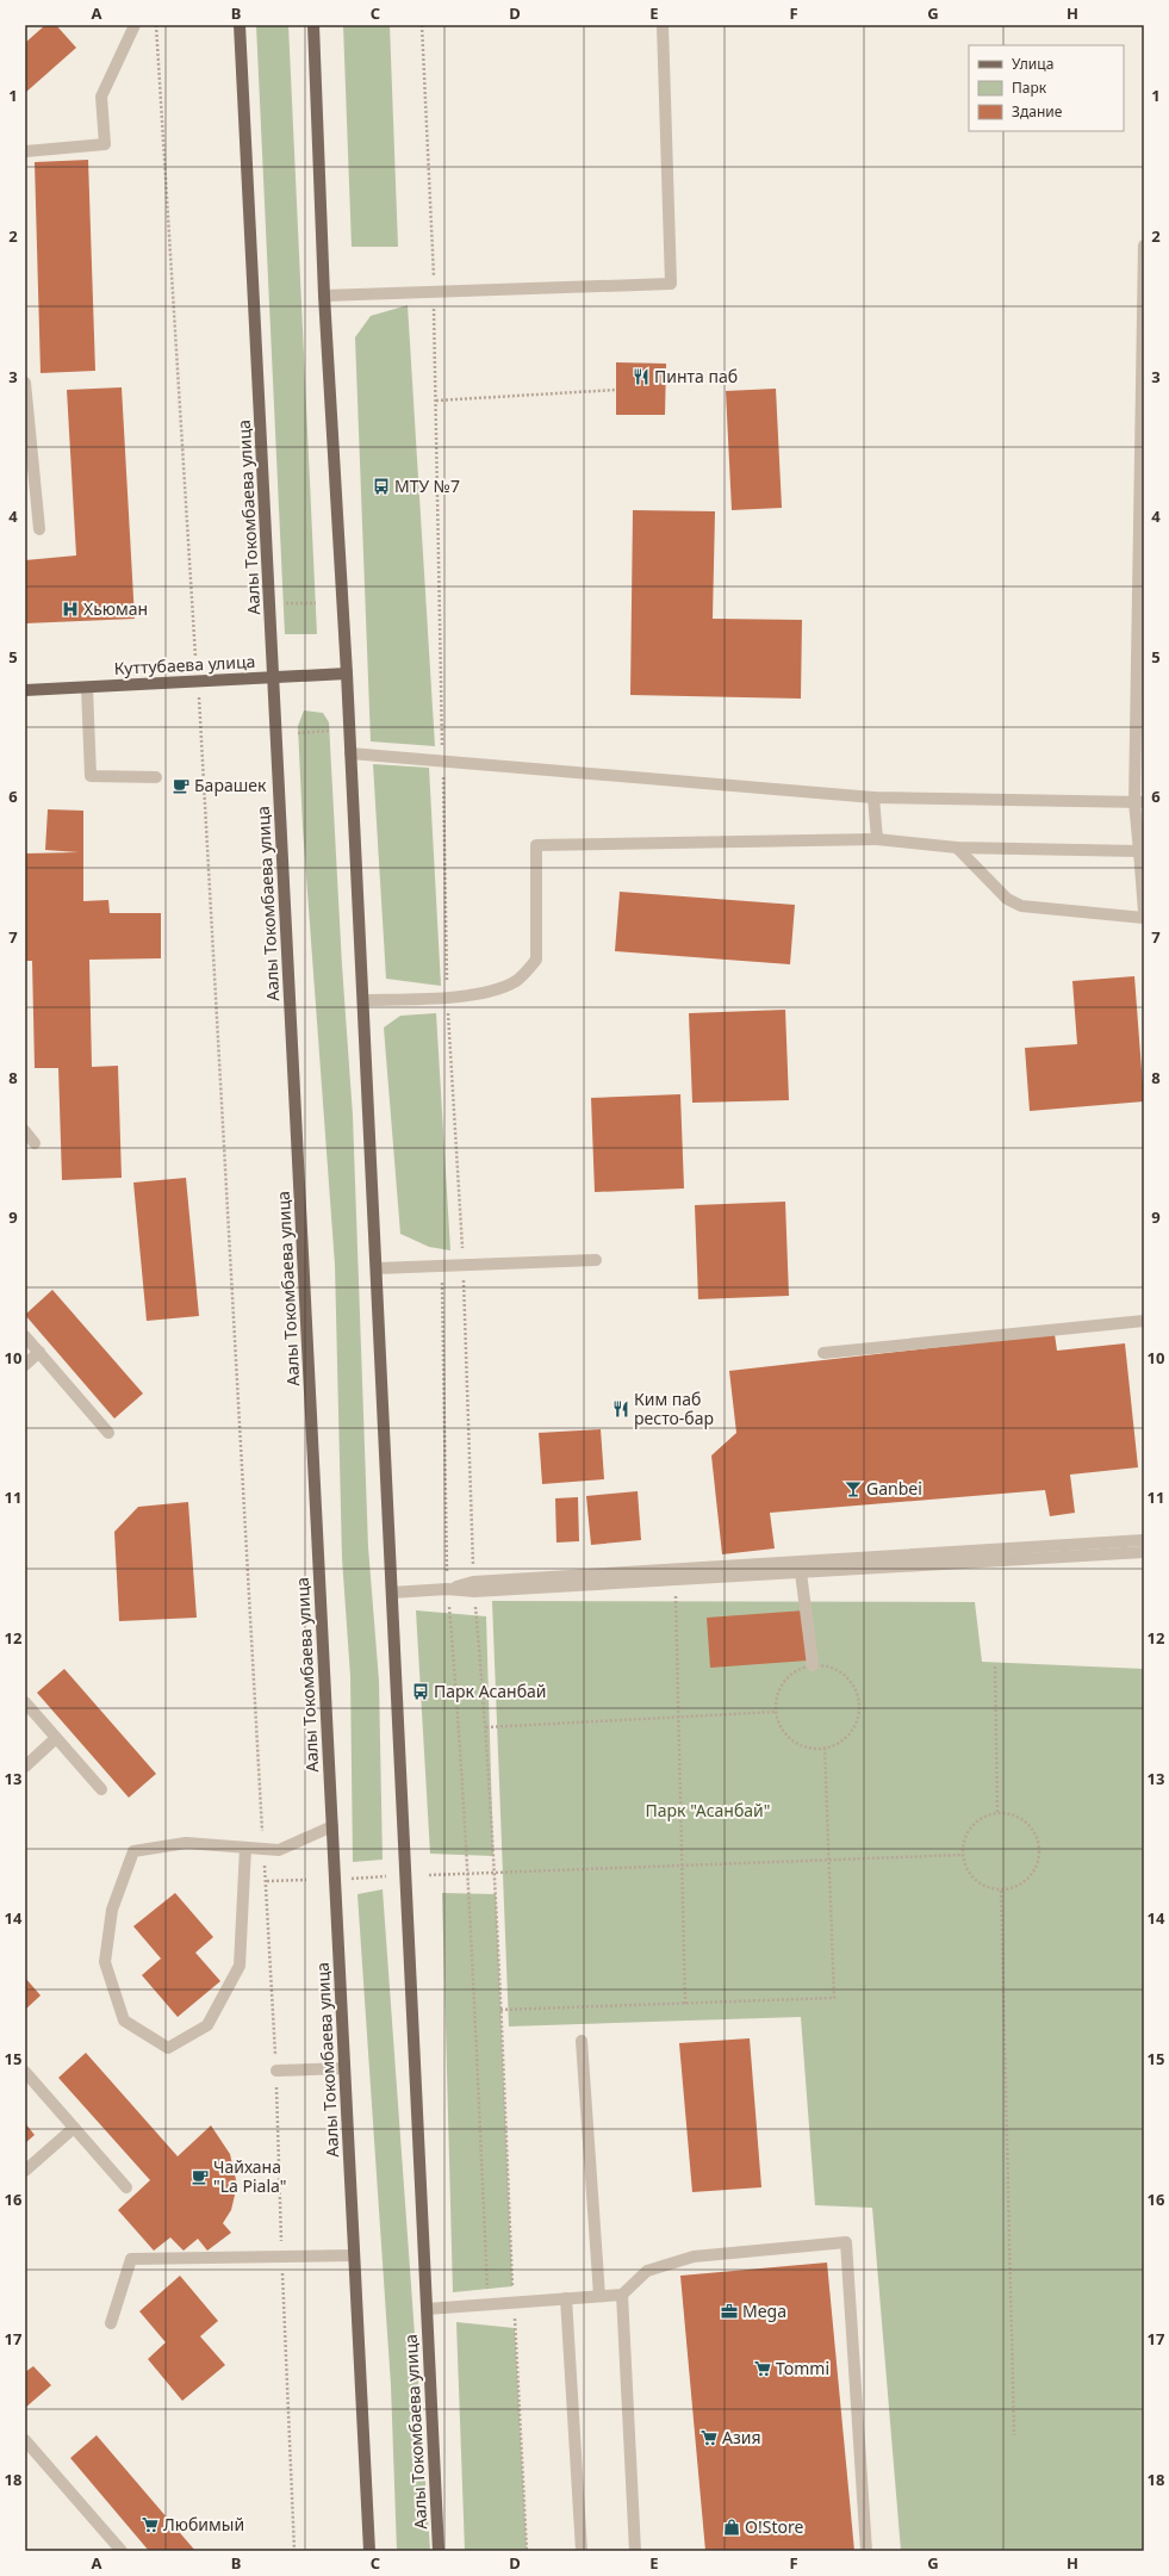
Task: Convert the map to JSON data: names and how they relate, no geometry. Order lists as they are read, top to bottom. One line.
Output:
{"streets":{"main road":["Аалы Токомбаева улица","Куттубаева улица"]},"crossings":[["Аалы Токомбаева улица","Куттубаева улица"]],"parks":["Парк \"Асанбай\""],"places":{"restaurant":["Пинта паб","Ким паб ресто-бар"],"bus stop":["МТУ №7","Парк Асанбай"],"hospital":["Хьюман"],"cafe":["Барашек","Чайхана \"La Piala\""],"bar":["Ganbei"],"office":["Mega"],"supermarket":["Tommi","Азия","Любимый"],"shop":["O!Store"]},"legend":["Улица","Парк","Здание"],"grid":{"columns":["A","B","C","D","E","F","G","H"],"rows":["1","2","3","4","5","6","7","8","9","10","11","12","13","14","15","16","17","18"]}}
